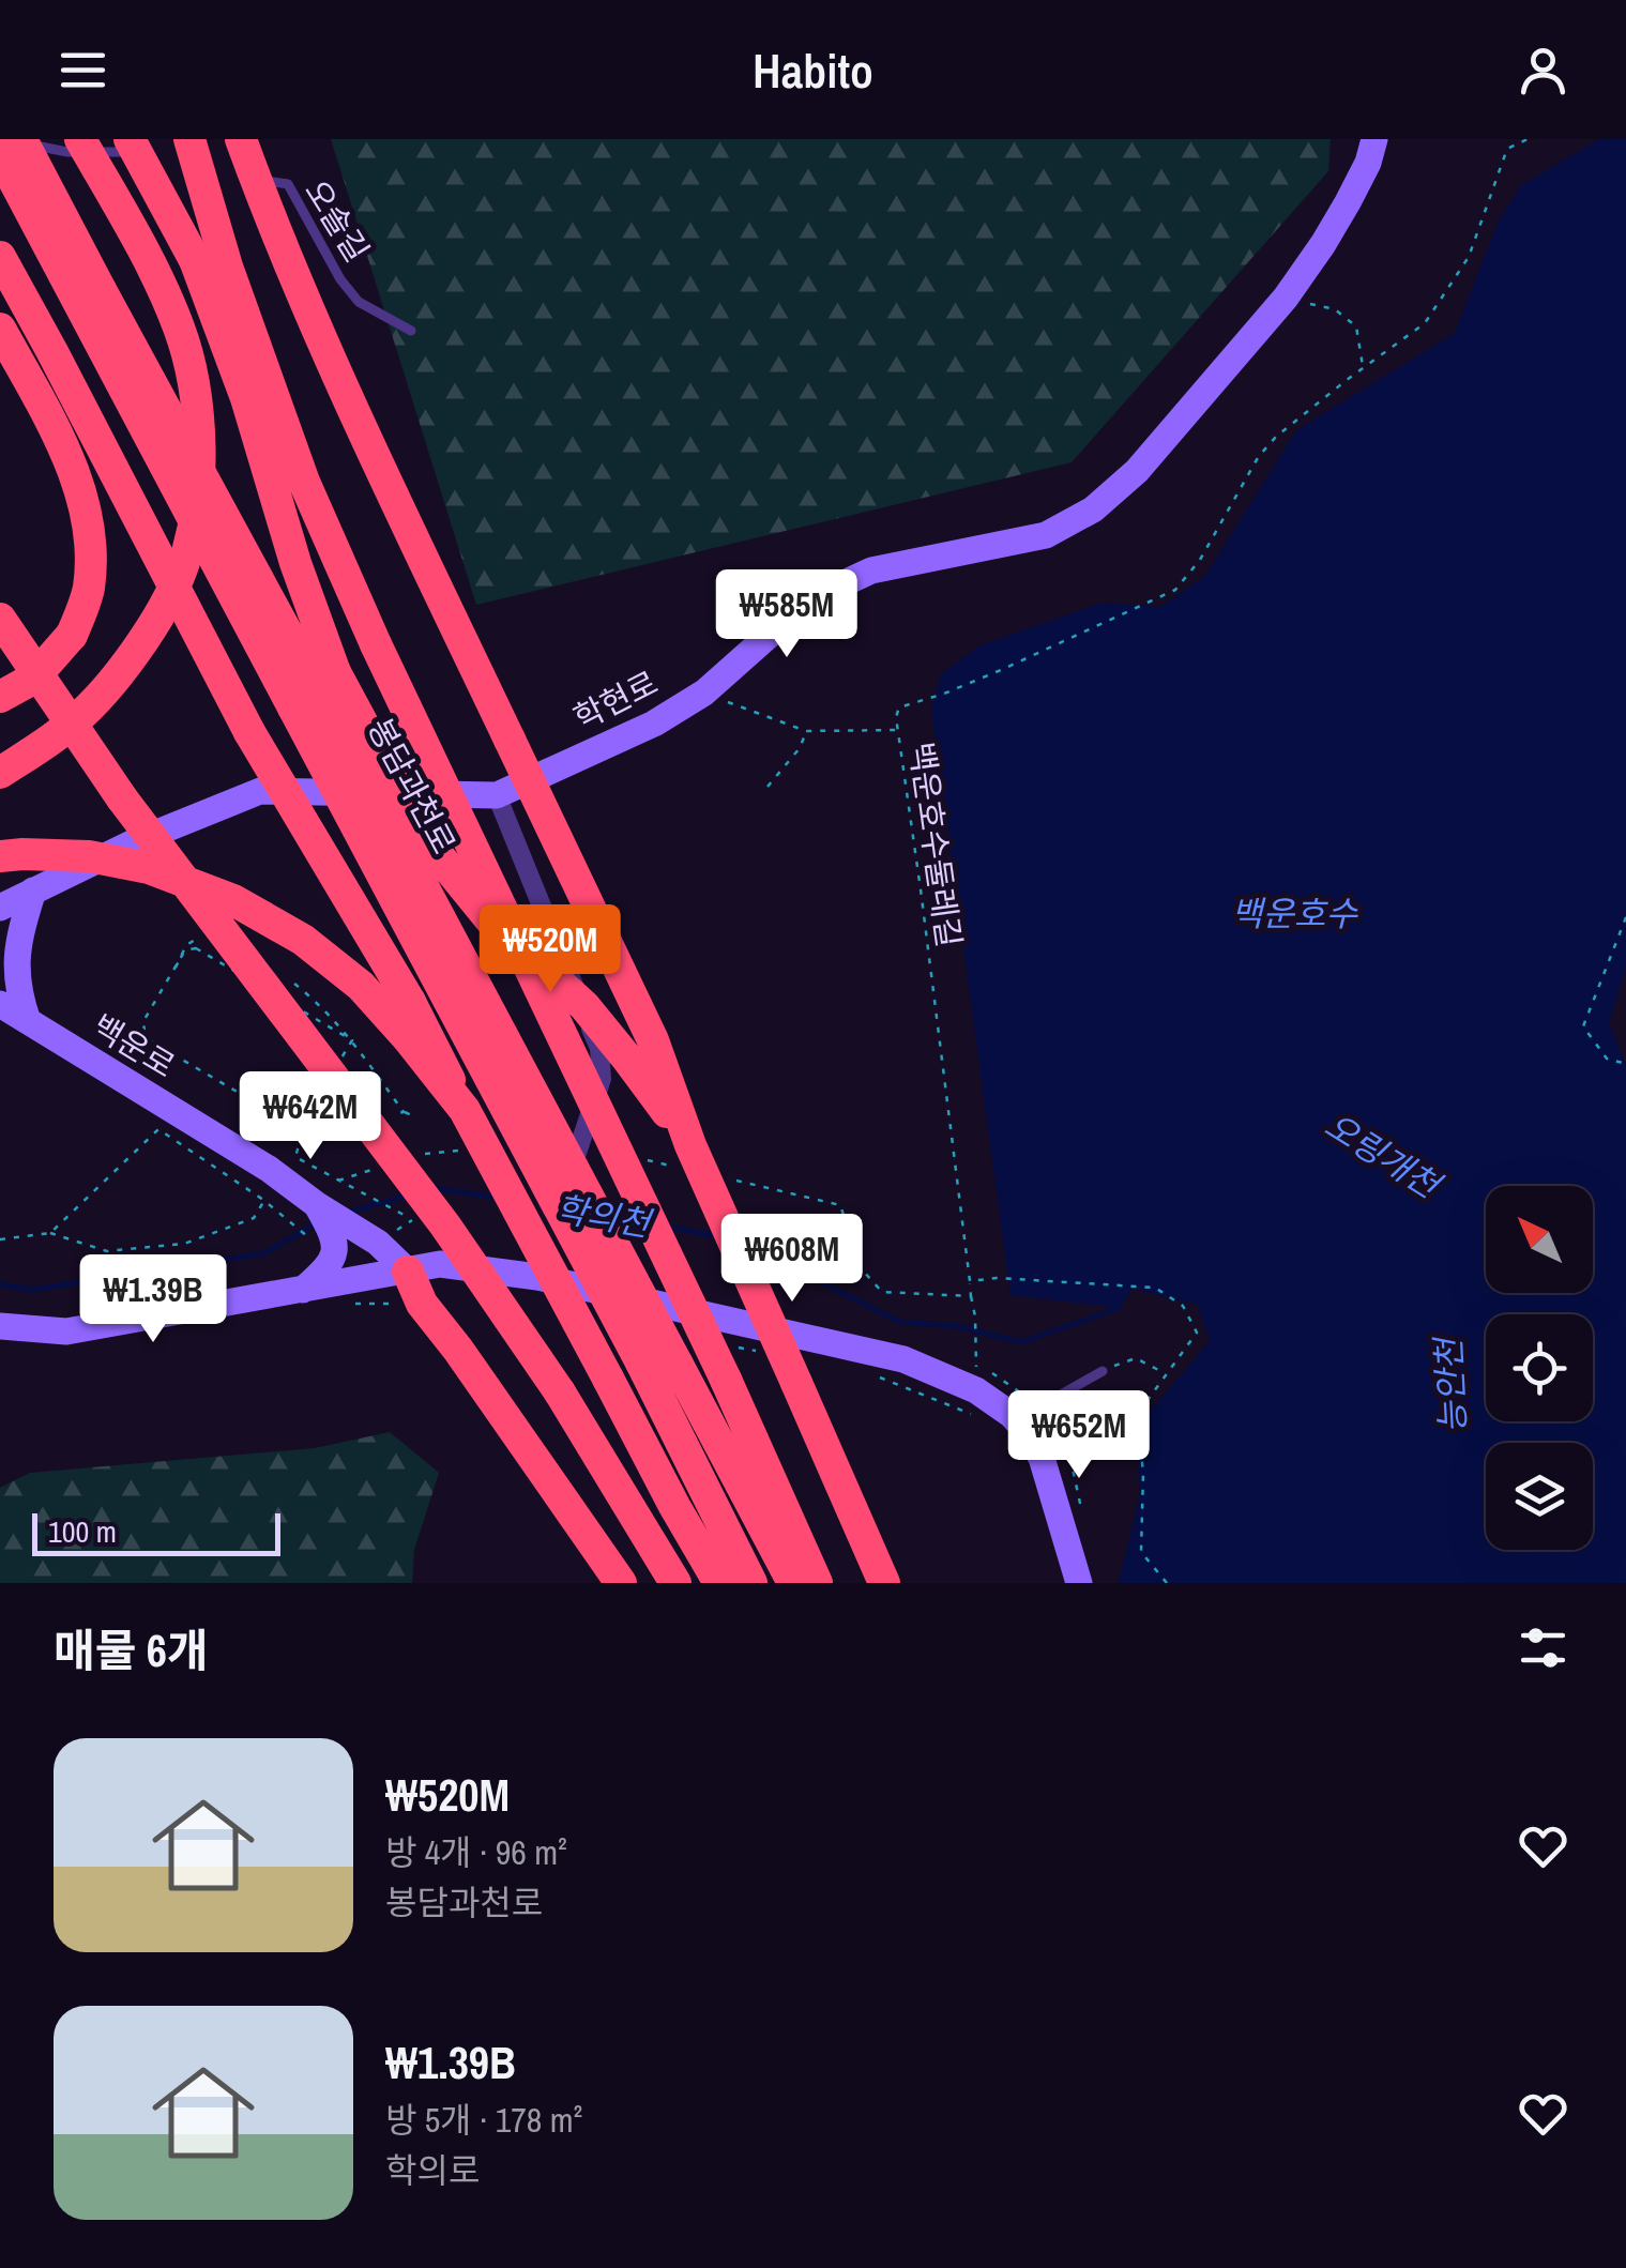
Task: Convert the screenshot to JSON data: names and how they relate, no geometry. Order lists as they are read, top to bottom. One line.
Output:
{"streets":{"highway":["봉담과천로"],"street":["학현로","백운로"],"lane":["오솔길"],"path":["백운호수둘레길"]},"water":["백운호수","오링개천","학의천","능안천"],"scale_bar":"100 m","north":"top left","page":{"header":"Habito","price":["₩585M","₩520M","₩642M","₩608M","₩1.39B","₩652M"],"scale":"100 m","heading":"매물 6개","list":[{"name":"₩520M","note":"방 4개 · 96 m² · 봉담과천로"},{"name":"₩1.39B","note":"방 5개 · 178 m² · 학의로"}]}}
